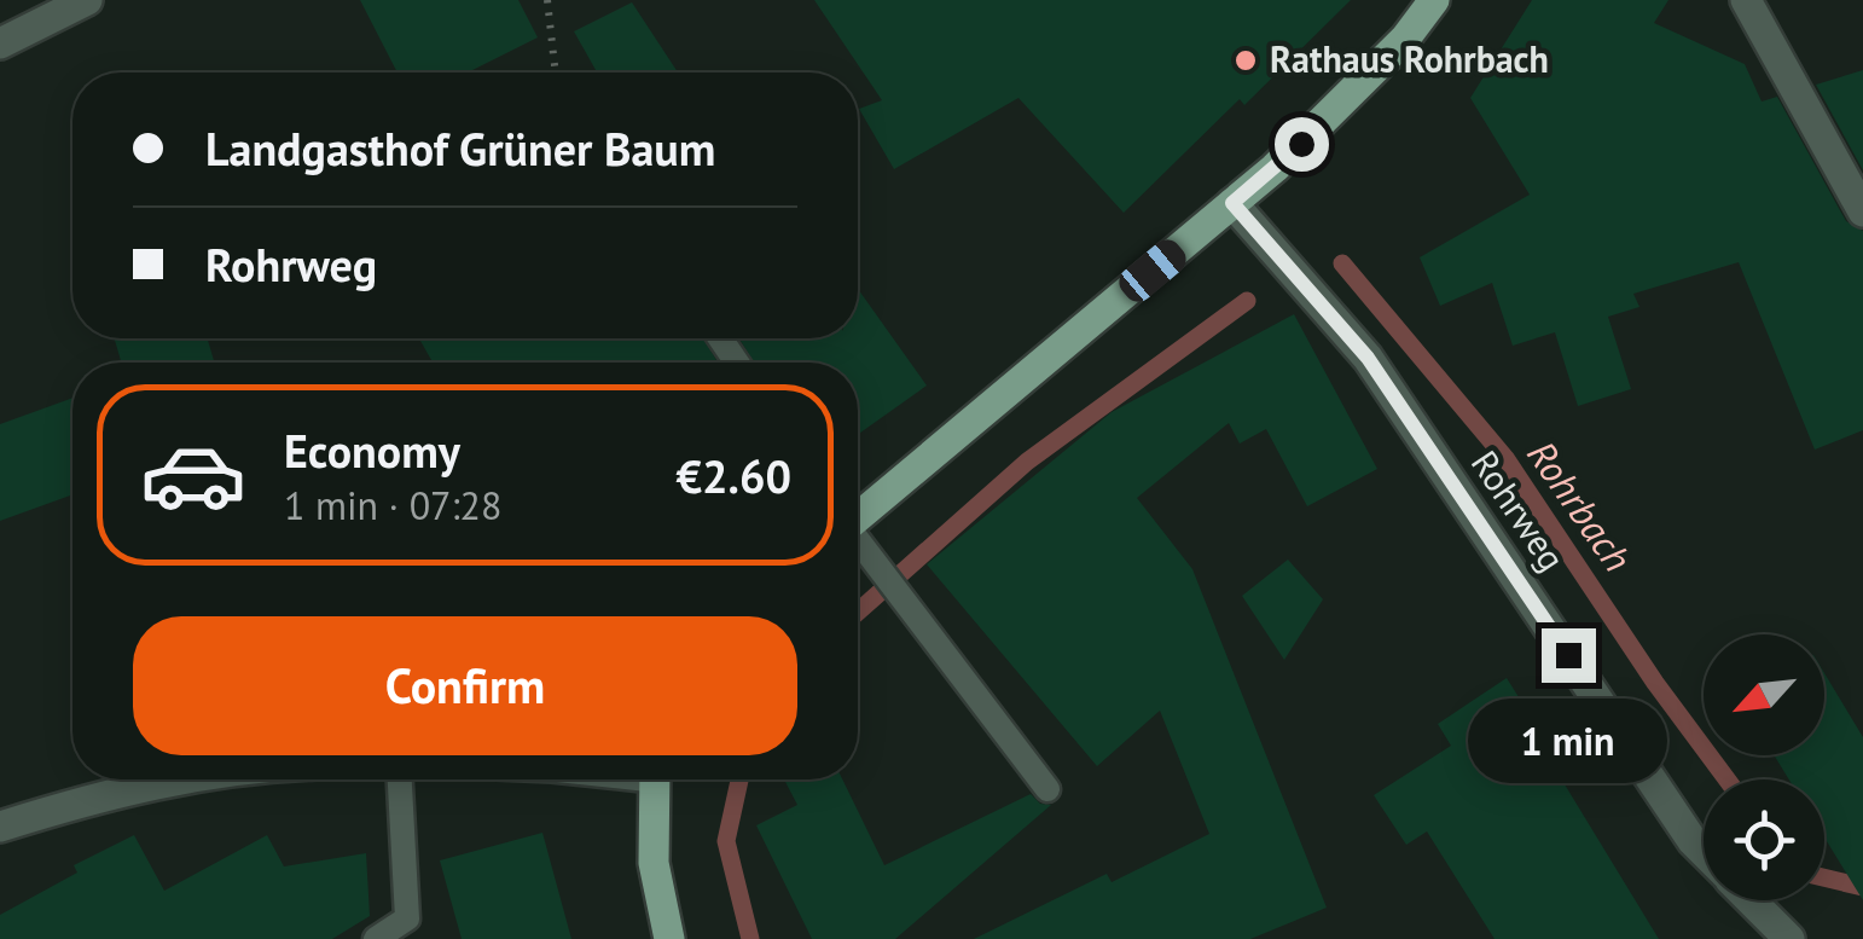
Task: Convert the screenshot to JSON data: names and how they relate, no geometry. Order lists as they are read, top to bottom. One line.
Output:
{"streets":{"street":["Rohrweg"]},"water":["Rohrbach"],"places":["Rathaus Rohrbach"],"north":"bottom left","page":{"banner":["Landgasthof Grüner Baum","Rohrweg"],"list":[{"name":"Economy","note":"1 min · 07:28","value":"€2.60"}],"buttons":"Confirm","bubble":"1 min"}}
